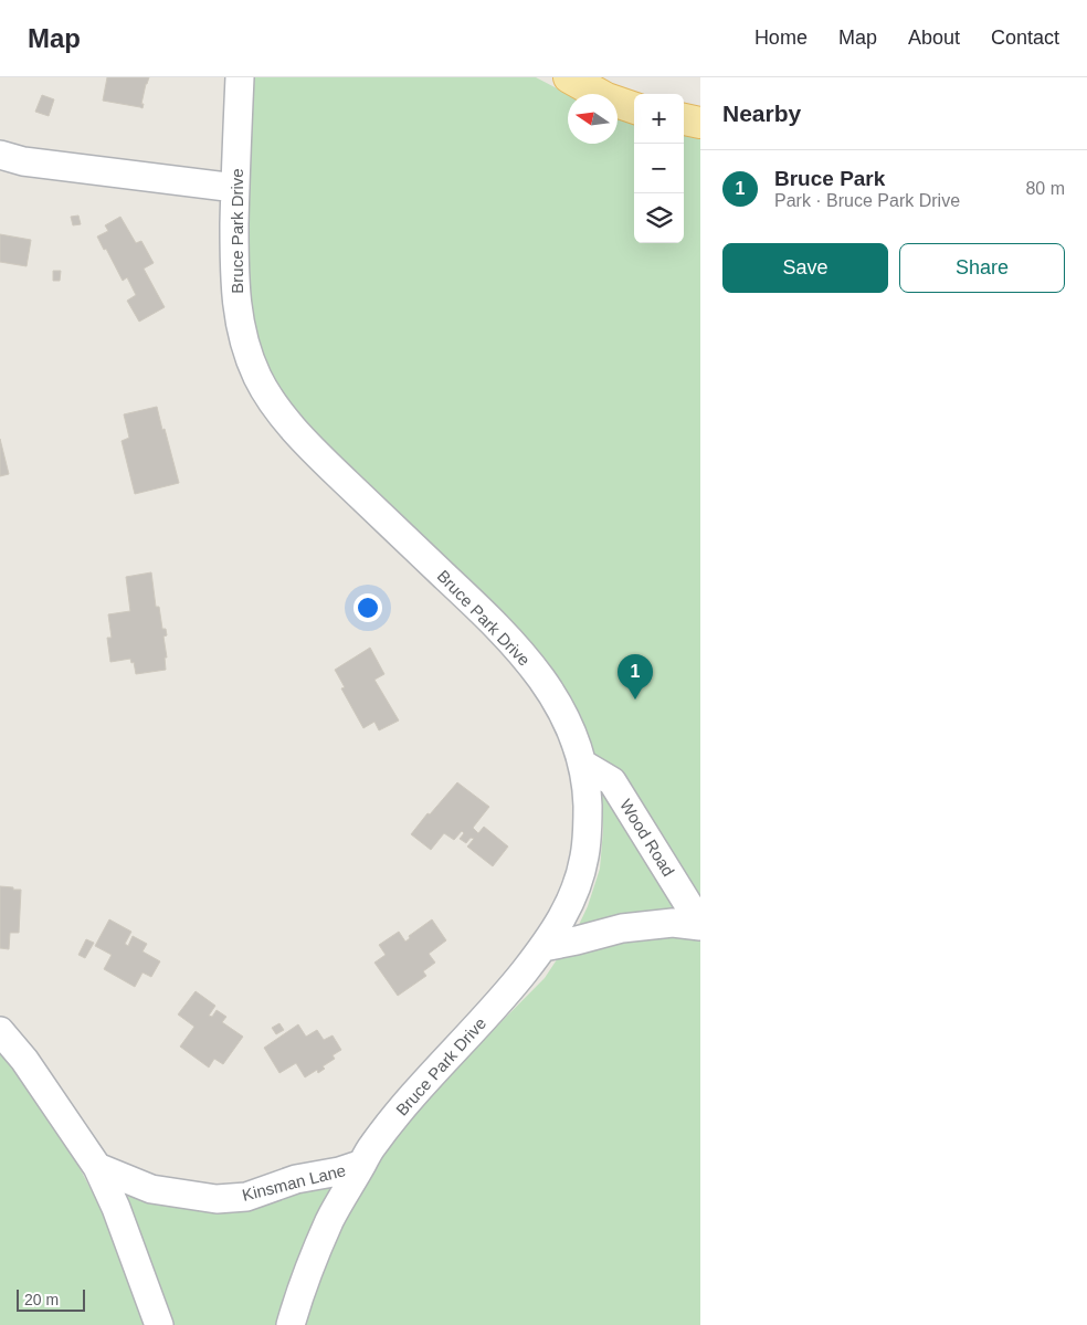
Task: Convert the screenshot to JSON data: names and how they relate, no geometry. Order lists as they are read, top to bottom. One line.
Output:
{"streets":{"street":["Bruce Park Drive","Wood Road","Kinsman Lane"]},"crossings":[["Bruce Park Drive","Wood Road"],["Bruce Park Drive","Kinsman Lane"]],"scale_bar":"20 m","north":"left","page":{"header":"Map","nav":["Home","Map","About","Contact"],"heading":"Nearby","map_buttons":["+","−"],"list":[{"mark":"1","name":"Bruce Park","note":"Park · Bruce Park Drive","value":"80 m"}],"buttons":["Save","Share"],"pins":"1","scale":"20 m"}}
